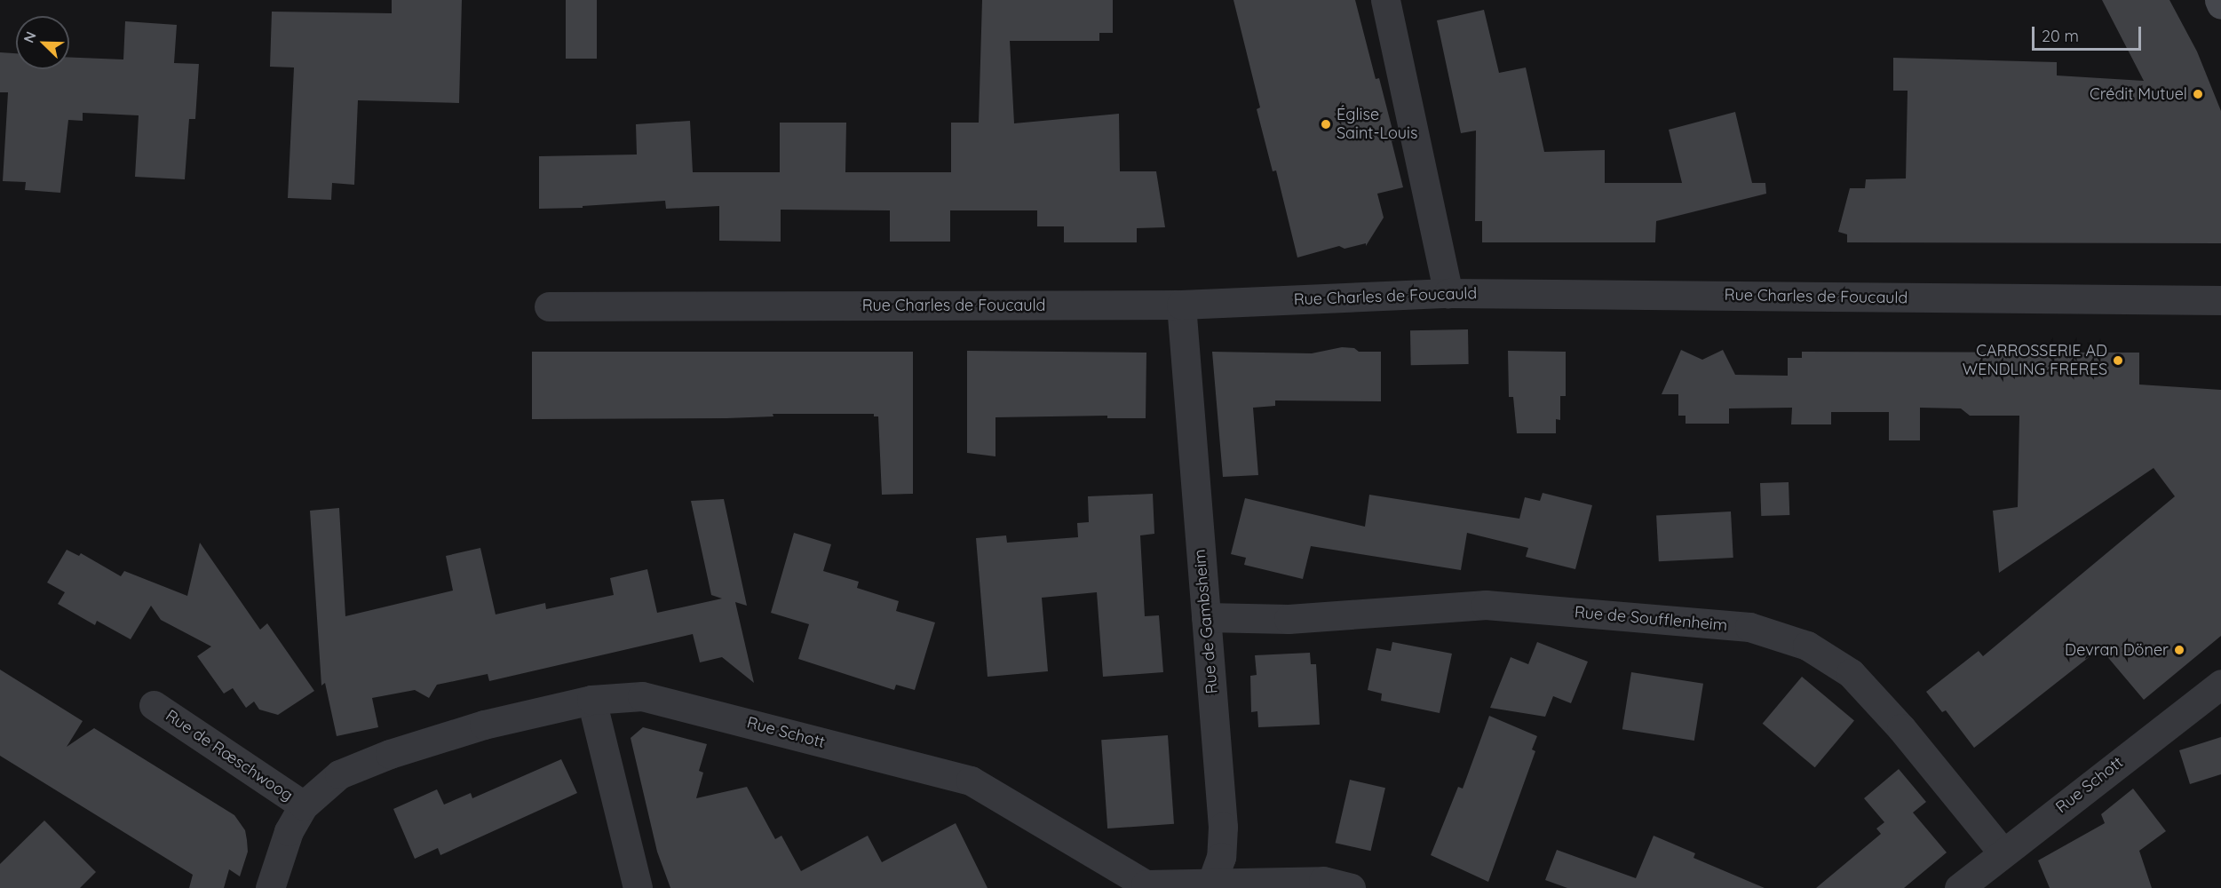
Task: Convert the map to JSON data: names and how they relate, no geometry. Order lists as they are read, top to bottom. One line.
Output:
{"streets":{"street":["Rue Charles de Foucauld","Rue de Soufflenheim","Rue de Gambsheim","Rue Schott","Rue de Rœschwoog"]},"crossings":[["Rue Charles de Foucauld","Rue de Gambsheim"],["Rue de Soufflenheim","Rue de Gambsheim"],["Rue de Soufflenheim","Rue Schott"],["Rue de Gambsheim","Rue Schott"],["Rue Schott","Rue de Rœschwoog"]],"places":["Crédit Mutuel","Église Saint-Louis","CARROSSERIE AD WENDLING FRERES","Devran Döner"],"scale_bar":"20 m","north":"top left"}
